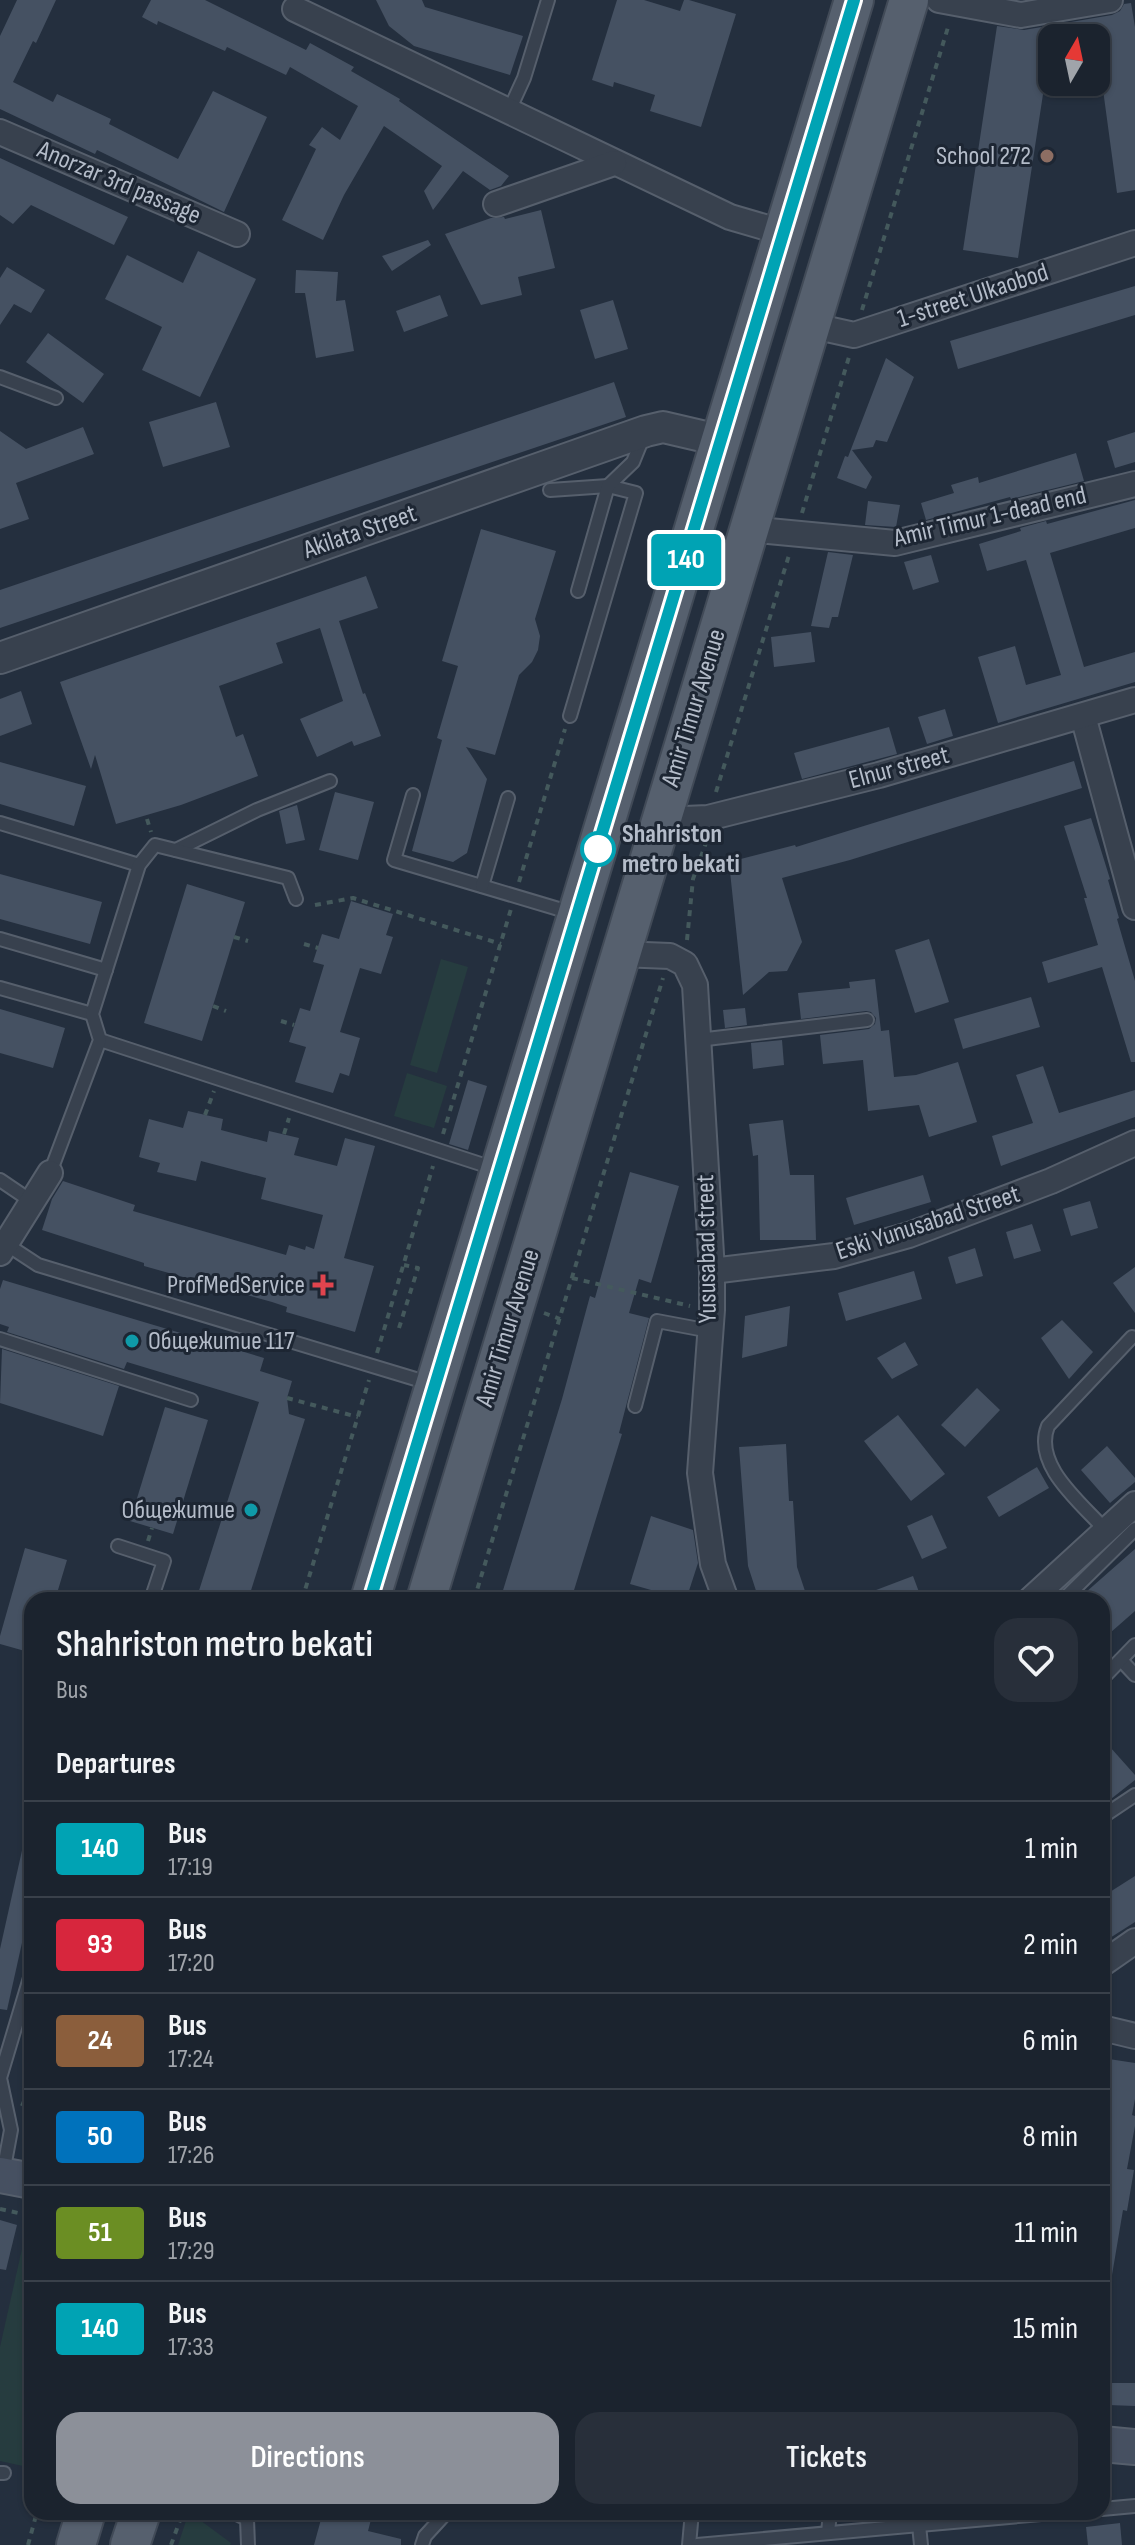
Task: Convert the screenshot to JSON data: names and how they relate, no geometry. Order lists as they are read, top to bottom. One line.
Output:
{"streets":{"main road":["Amir Timur Avenue"],"street":["Anorzar 3rd passage","1-street Ulkaobod","Amir Timur 1-dead end","Аkilata Street","Elnur street","Eski Yunusabad Street","Yususabad street"]},"crossings":[["Amir Timur 1-dead end","Amir Timur Avenue"],["Аkilata Street","Amir Timur Avenue"],["Amir Timur Avenue","Elnur street"],["Eski Yunusabad Street","Yususabad street"]],"places":{"other":["School 272","Shahriston metro bekati","Общежитие 117","Общежитие"],"health":["ProfMedService"]},"lines":["bus line 140"],"north":"top","page":{"on_map":"140","heading":[["Shahriston metro bekati","Bus"],"Departures"],"list":[{"mark":"140","name":"Bus","note":"17:19","value":"1 min"},{"mark":"93","name":"Bus","note":"17:20","value":"2 min"},{"mark":"24","name":"Bus","note":"17:24","value":"6 min"},{"mark":"50","name":"Bus","note":"17:26","value":"8 min"},{"mark":"51","name":"Bus","note":"17:29","value":"11 min"},{"mark":"140","name":"Bus","note":"17:33","value":"15 min"}],"buttons":["Directions","Tickets"]}}
